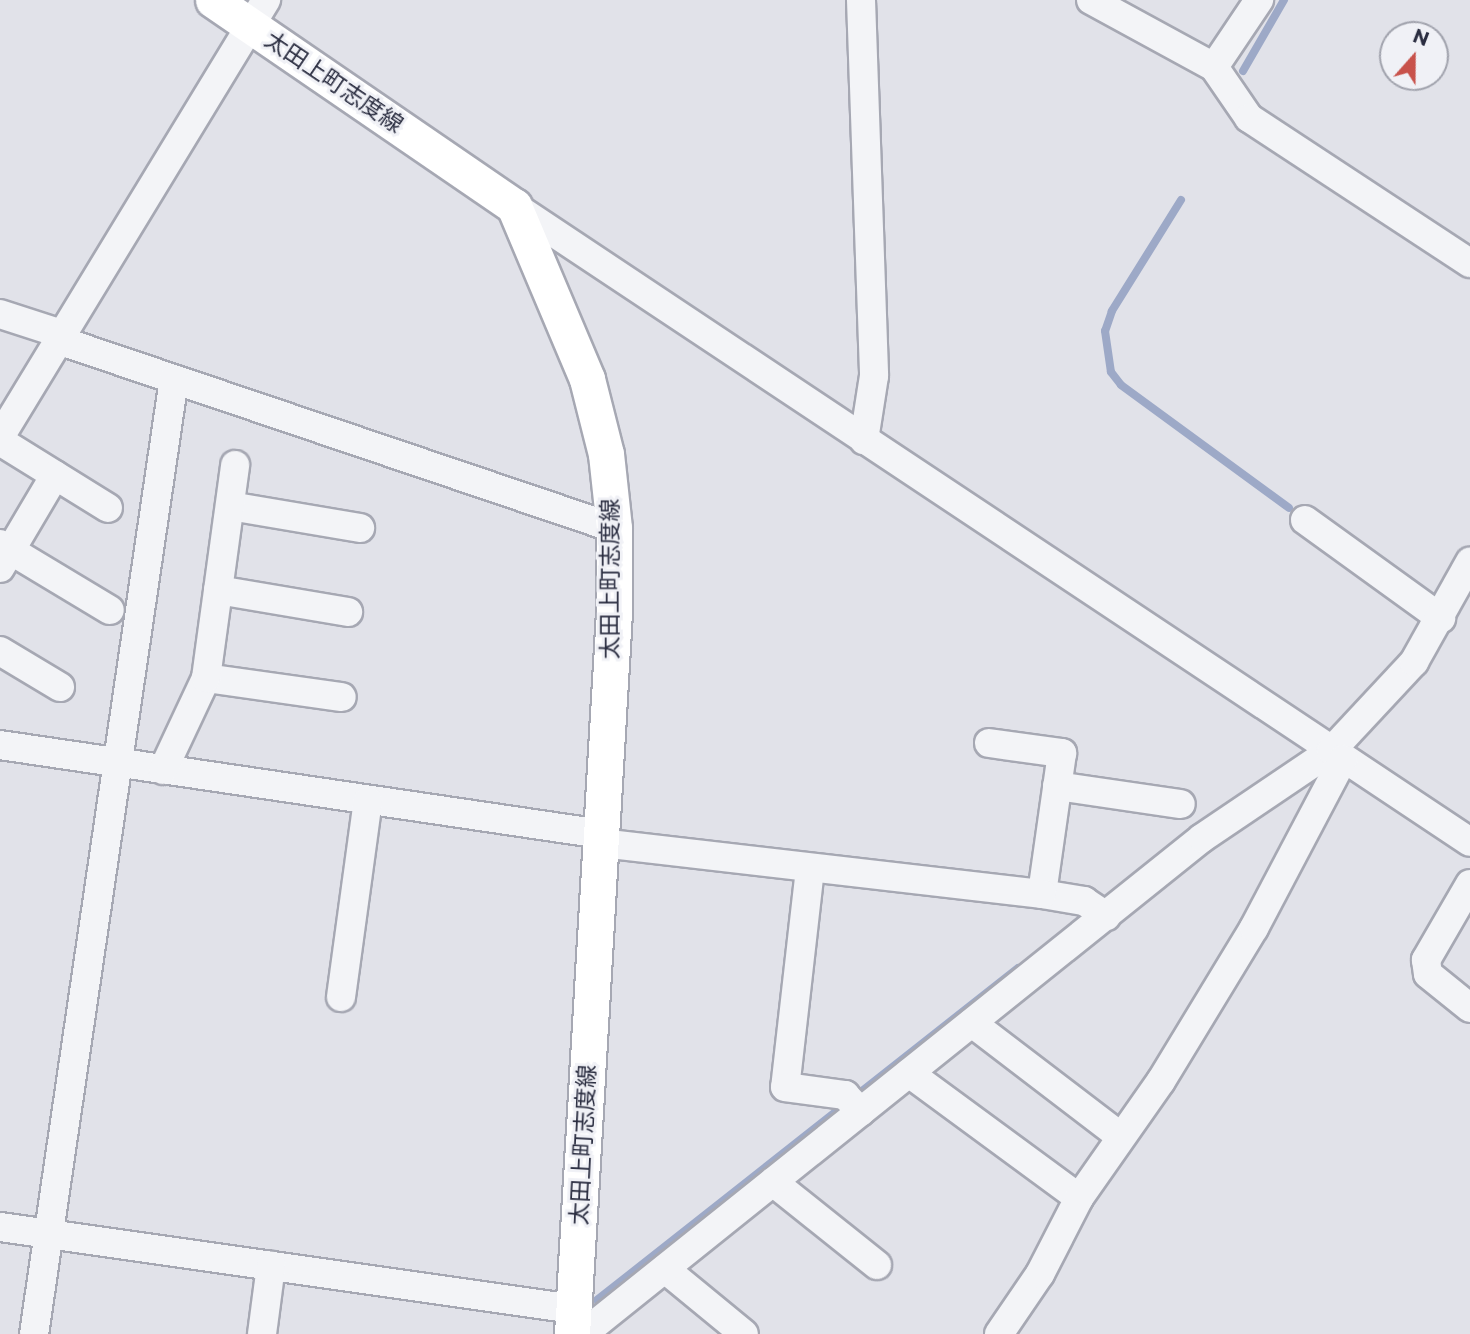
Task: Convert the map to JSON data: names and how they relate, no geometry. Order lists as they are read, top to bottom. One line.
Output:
{"streets":{"main road":["太田上町志度線"]},"north":"top"}
